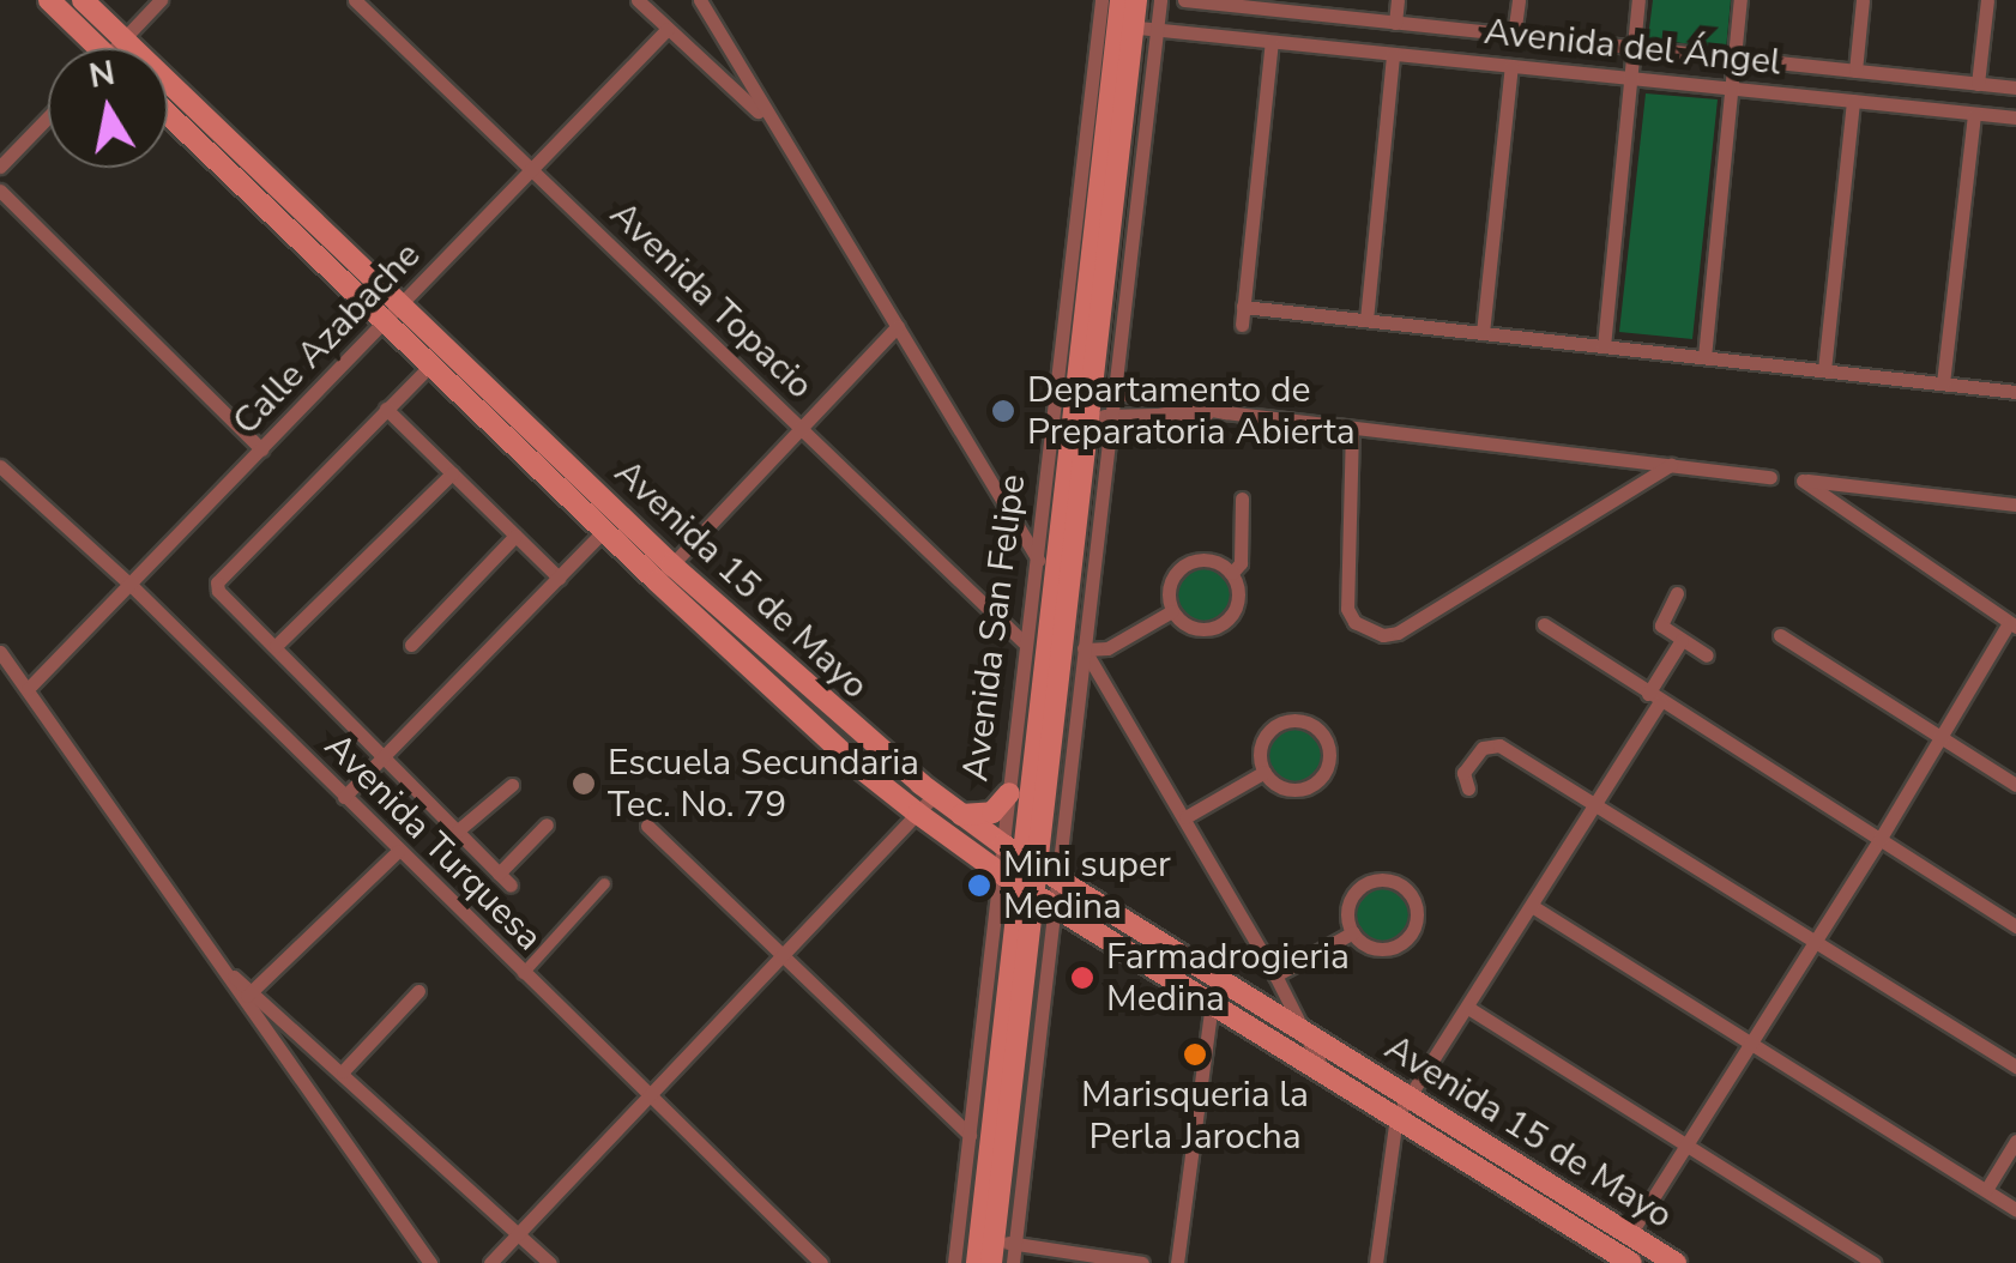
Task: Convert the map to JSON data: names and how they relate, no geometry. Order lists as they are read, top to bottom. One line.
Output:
{"streets":{"main road":["Avenida 15 de Mayo","Avenida San Felipe"],"street":["Avenida del Ángel","Avenida Topacio","Calle Azabache","Avenida Turquesa"]},"crossings":[["Avenida del Ángel","Avenida San Felipe"],["Avenida Topacio","Calle Azabache"],["Avenida Topacio","Avenida San Felipe"],["Calle Azabache","Avenida 15 de Mayo"],["Calle Azabache","Avenida Turquesa"],["Avenida 15 de Mayo","Avenida San Felipe"]],"places":["Departamento de Preparatoria Abierta","Escuela Secundaria Tec. No. 79","Mini super Medina","Farmadrogieria Medina","Marisqueria la Perla Jarocha"],"north":"top"}
